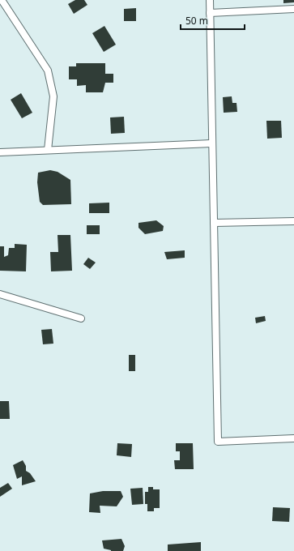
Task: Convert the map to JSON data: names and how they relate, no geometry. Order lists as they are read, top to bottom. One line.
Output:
{"scale_bar":"50 m"}
